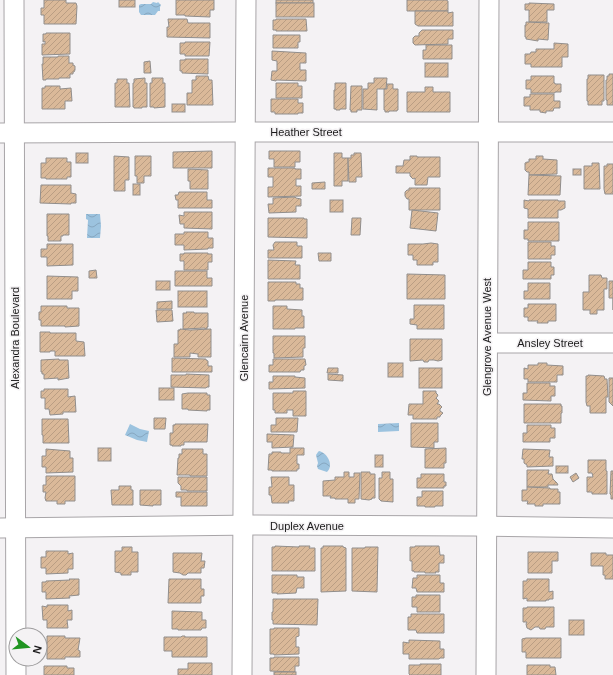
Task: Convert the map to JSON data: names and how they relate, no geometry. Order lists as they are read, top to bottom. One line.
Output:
{"streets":{"street":["Heather Street","Glengrove Avenue West","Alexandra Boulevard","Glencairn Avenue","Ansley Street","Duplex Avenue"]},"crossings":[["Heather Street","Glengrove Avenue West"],["Heather Street","Alexandra Boulevard"],["Heather Street","Glencairn Avenue"],["Glengrove Avenue West","Ansley Street"],["Glengrove Avenue West","Duplex Avenue"],["Alexandra Boulevard","Duplex Avenue"],["Glencairn Avenue","Duplex Avenue"]],"north":"right"}
